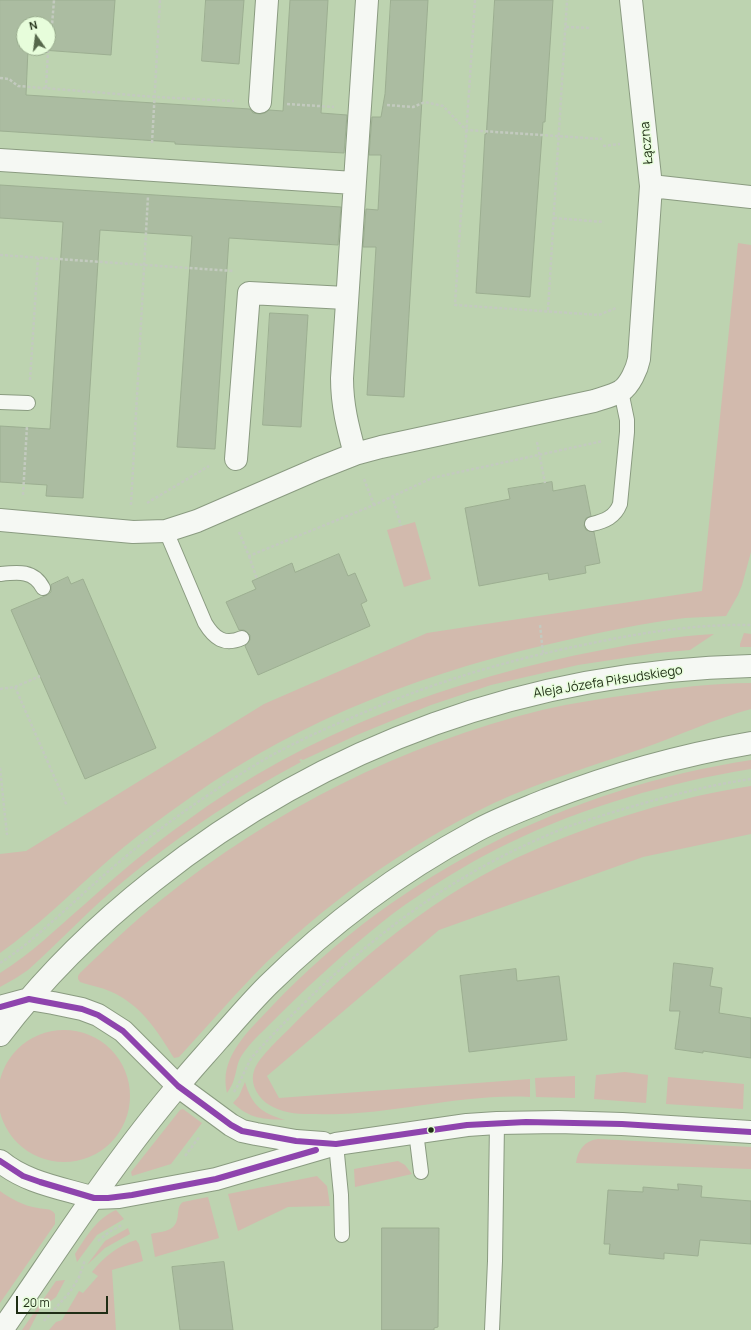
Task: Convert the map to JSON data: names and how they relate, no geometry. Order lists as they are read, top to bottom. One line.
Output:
{"streets":{"street":["Łączna","Aleja Józefa Piłsudskiego"]},"scale_bar":"20 m","north":"top"}
